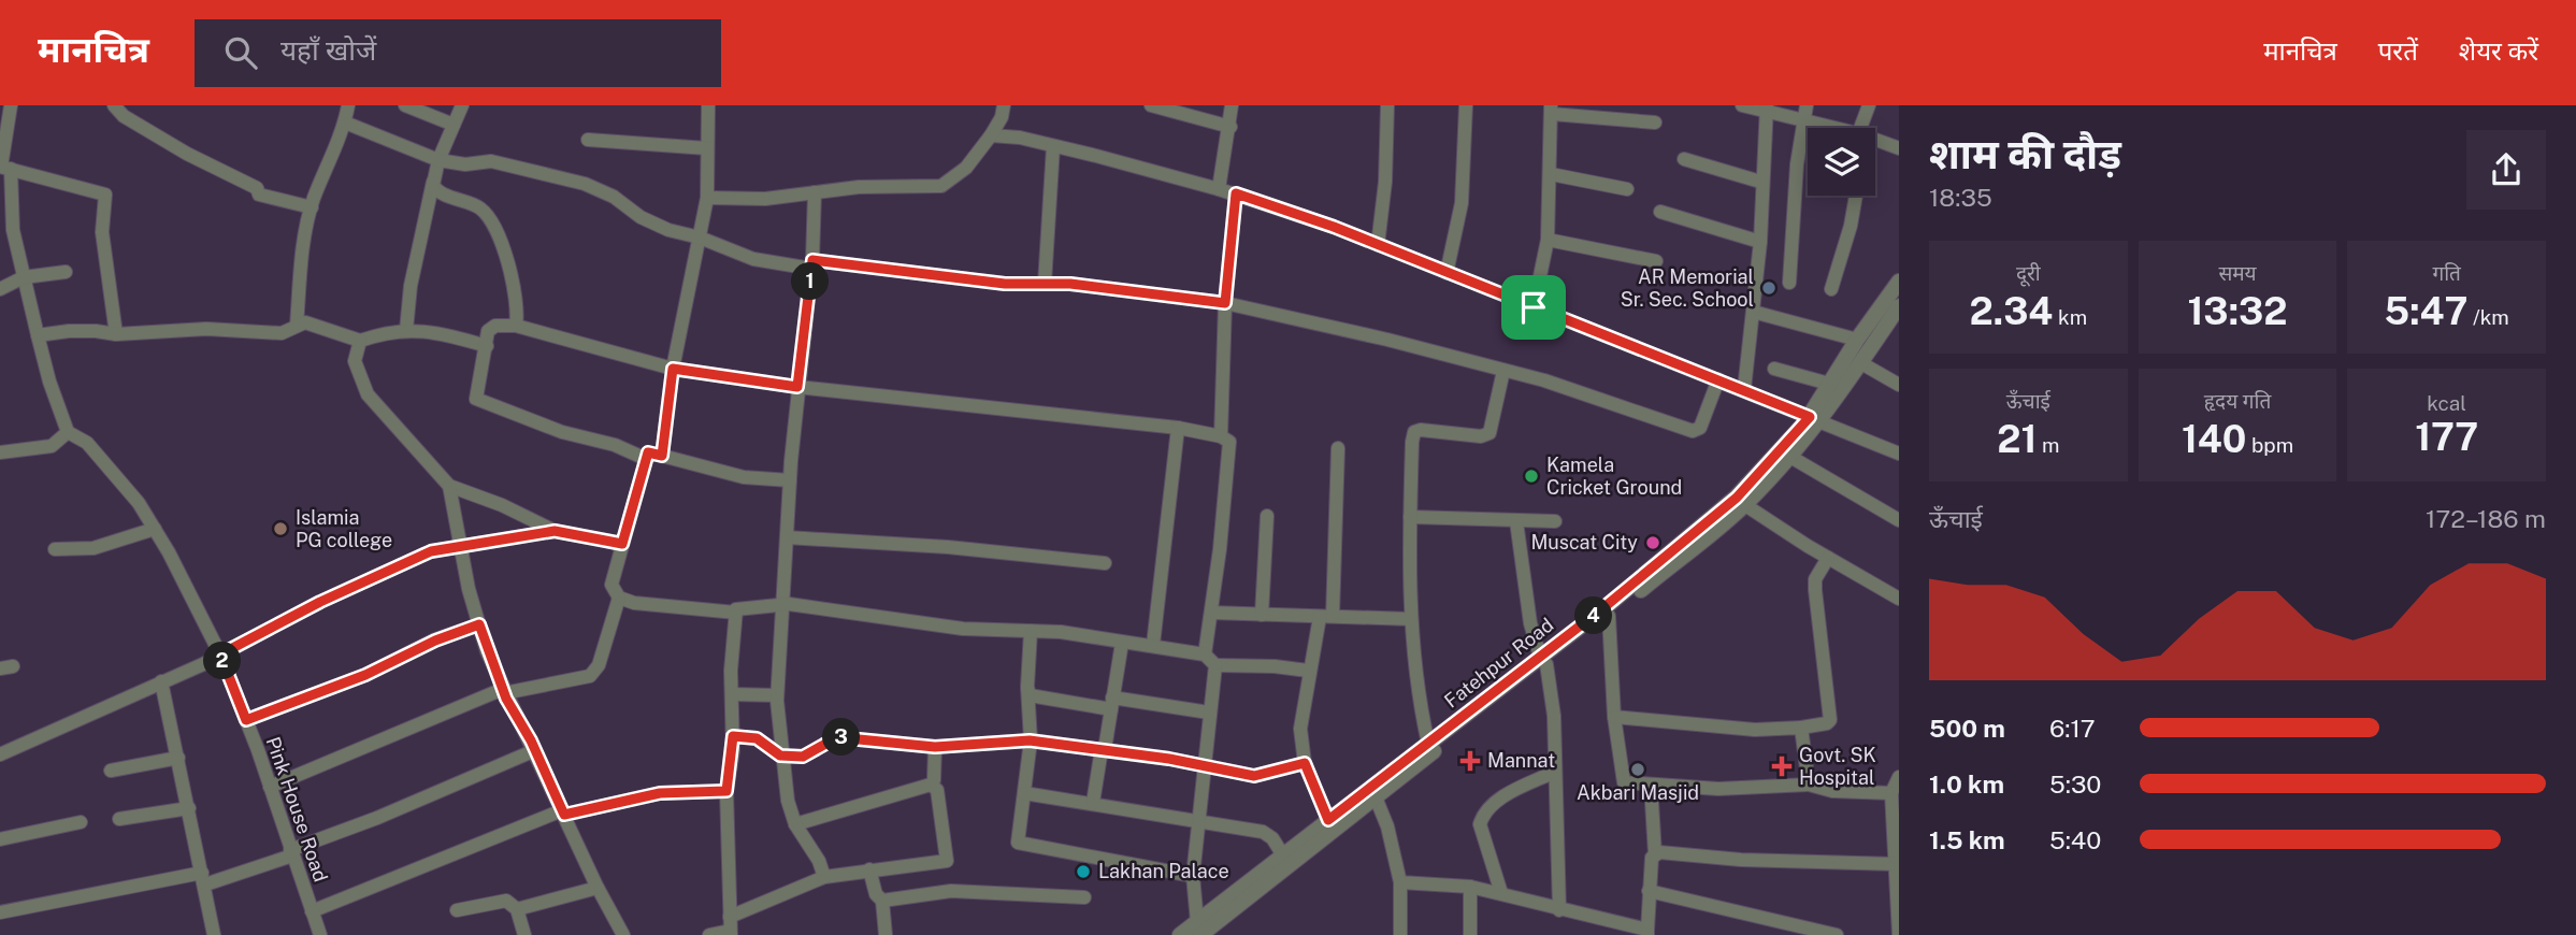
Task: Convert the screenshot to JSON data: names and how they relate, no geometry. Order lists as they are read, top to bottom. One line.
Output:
{"streets":{"street":["Fatehpur Road","Pink House Road"]},"places":{"other":["AR Memorial Sr. Sec. School","Kamela Cricket Ground","Islamia PG college","Muscat City","Akbari Masjid","Lakhan Palace"],"health":["Mannat","Govt. SK Hospital"]},"page":{"header":"मानचित्र","search":"यहाँ खोजें","nav":["मानचित्र","परतें","शेयर करें"],"heading":["शाम की दौड़","18:35"],"stats":[["दूरी","2.34 km"],["समय","13:32"],["गति","5:47 /km"],["ऊँचाई","21 m"],["हृदय गति","140 bpm"],["kcal","177"]],"pins":["1","4","2","3"],"chart":["ऊँचाई","172–186 m"],"list":[{"name":"500 m","note":"6:17"},{"name":"1.0 km","note":"5:30"},{"name":"1.5 km","note":"5:40"}]}}
